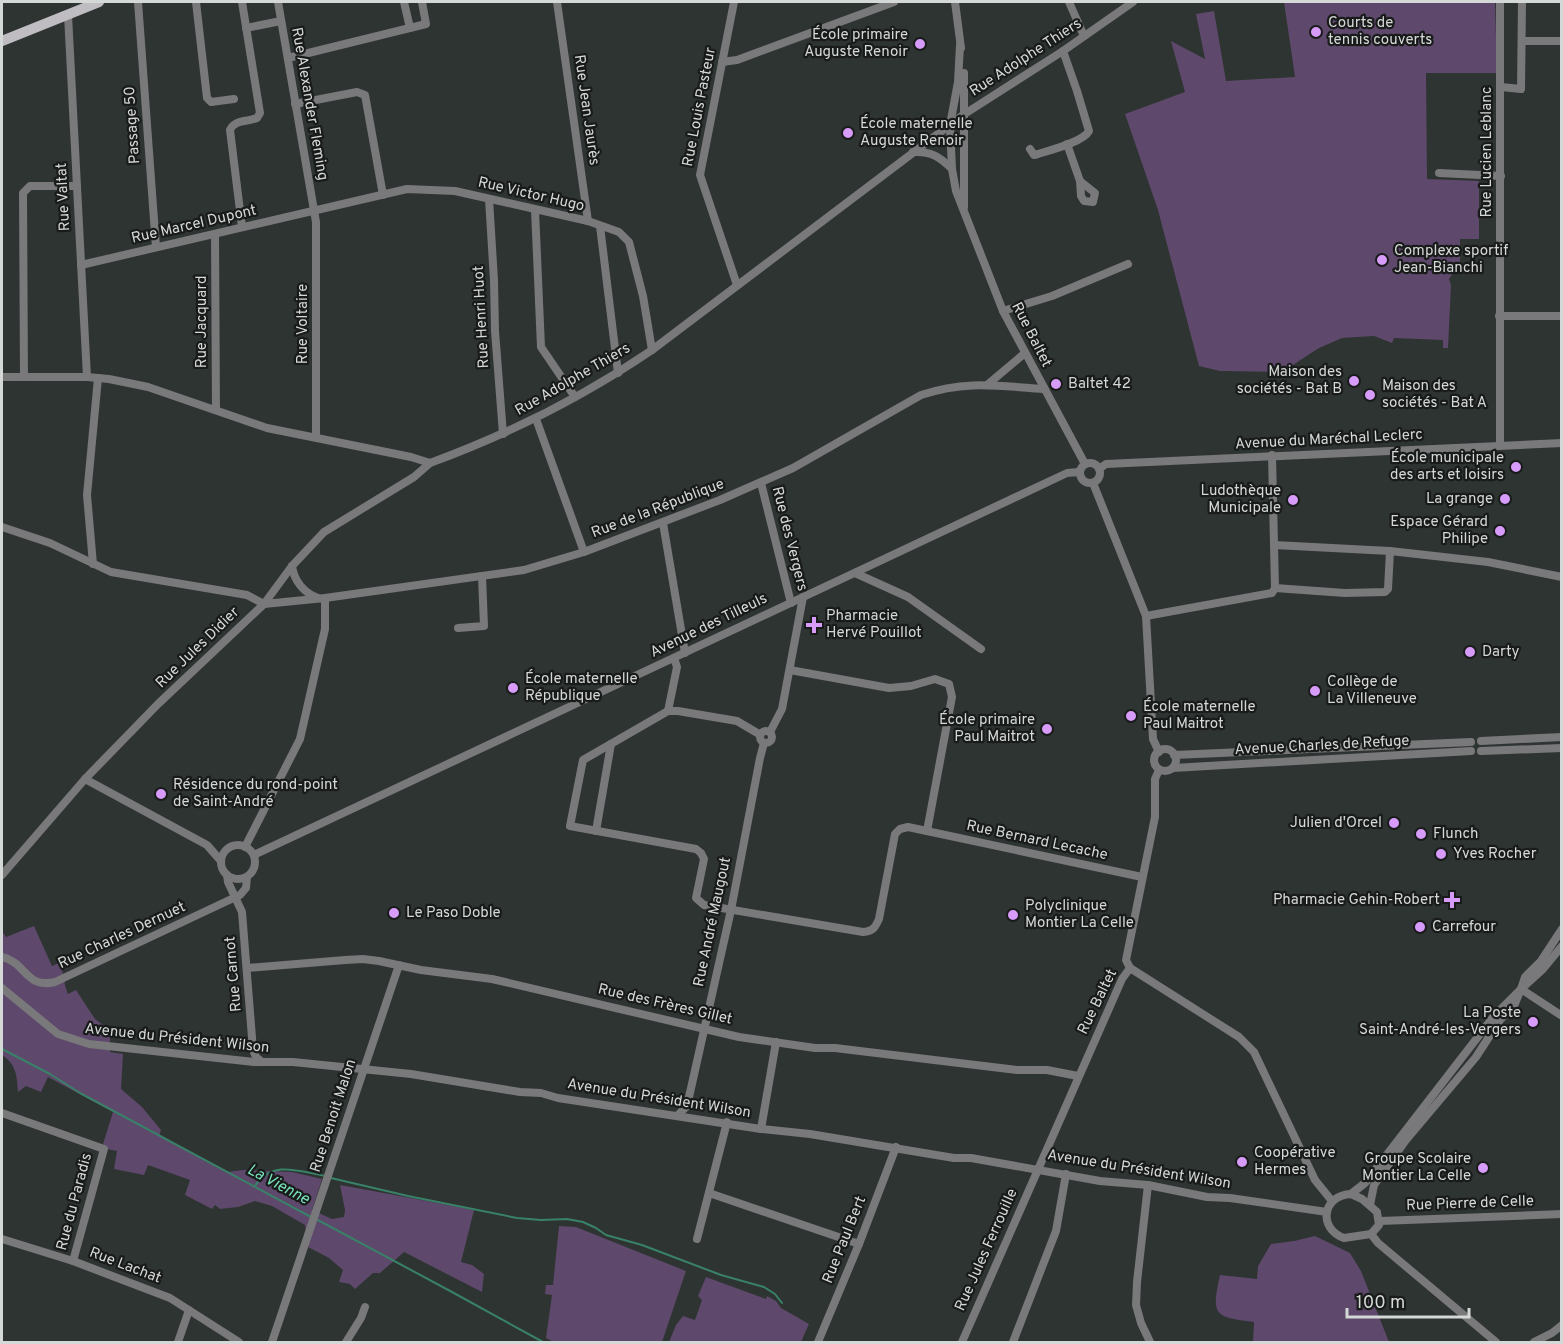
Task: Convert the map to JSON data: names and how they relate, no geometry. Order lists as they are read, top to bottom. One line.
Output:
{"streets":{"street":["Rue Adolphe Thiers","Rue Alexander Fleming","Rue Louis Pasteur","Rue Jean Jaurès","Passage 50","Rue Lucien Leblanc","Rue Victor Hugo","Rue Valtat","Rue Marcel Dupont","Rue Henri Huot","Rue Jacquard","Rue Voltaire","Rue Baltet","Avenue du Maréchal Leclerc","Rue de la République","Rue des Vergers","Avenue des Tilleuls","Rue Jules Didier","Avenue Charles de Refuge","Rue Bernard Lecache","Rue André Maugout","Rue Charles Dernuet","Rue Carnot","Rue des Frères Gillet","Avenue du Président Wilson","Rue Benoit Malon","Rue du Paradis","Rue Pierre de Celle","Rue Paul Bert","Rue Jules Ferrouille","Rue Lachat"]},"crossings":[["Rue Adolphe Thiers","Rue Louis Pasteur"],["Rue Adolphe Thiers","Rue Victor Hugo"],["Rue Adolphe Thiers","Rue Henri Huot"],["Rue Adolphe Thiers","Rue Baltet"],["Rue Adolphe Thiers","Rue Jules Didier"],["Rue Alexander Fleming","Rue Victor Hugo"],["Rue Alexander Fleming","Rue Marcel Dupont"],["Rue Alexander Fleming","Rue Voltaire"],["Rue Jean Jaurès","Rue Victor Hugo"],["Passage 50","Rue Marcel Dupont"],["Rue Lucien Leblanc","Avenue du Maréchal Leclerc"],["Rue Victor Hugo","Rue Marcel Dupont"],["Rue Victor Hugo","Rue Henri Huot"],["Rue Victor Hugo","Rue Voltaire"],["Rue Valtat","Rue Marcel Dupont"],["Rue Marcel Dupont","Rue Jacquard"],["Rue Marcel Dupont","Rue Voltaire"],["Rue Baltet","Avenue du Maréchal Leclerc"],["Rue Baltet","Rue de la République"],["Rue Baltet","Avenue des Tilleuls"],["Rue Baltet","Avenue Charles de Refuge"],["Rue Baltet","Rue Bernard Lecache"],["Rue Baltet","Rue des Frères Gillet"],["Rue Baltet","Avenue du Président Wilson"],["Rue Baltet","Rue Jules Ferrouille"],["Avenue du Maréchal Leclerc","Avenue des Tilleuls"],["Rue de la République","Rue des Vergers"],["Rue de la République","Rue Jules Didier"],["Rue des Vergers","Avenue des Tilleuls"],["Avenue des Tilleuls","Rue Carnot"],["Rue Bernard Lecache","Rue André Maugout"],["Rue André Maugout","Rue des Frères Gillet"],["Rue Charles Dernuet","Rue Carnot"],["Rue Carnot","Rue des Frères Gillet"],["Rue des Frères Gillet","Rue Benoit Malon"],["Avenue du Président Wilson","Rue Benoit Malon"],["Avenue du Président Wilson","Rue Pierre de Celle"],["Avenue du Président Wilson","Rue Paul Bert"],["Avenue du Président Wilson","Rue Jules Ferrouille"],["Rue du Paradis","Rue Lachat"]],"water":["La Vienne"],"places":{"other":["Courts de tennis couverts","École primaire Auguste Renoir","École maternelle Auguste Renoir","Complexe sportif Jean-Bianchi","Maison des sociétés - Bat B","Baltet 42","Maison des sociétés - Bat A","École municipale des arts et loisirs","La grange","Ludothèque Municipale","Espace Gérard Philipe","Darty","École maternelle République","Collège de La Villeneuve","École maternelle Paul Maitrot","École primaire Paul Maitrot","Résidence du rond-point de Saint-André","Julien d'Orcel","Flunch","Yves Rocher","Le Paso Doble","Polyclinique Montier La Celle","Carrefour","La Poste Saint-André-les-Vergers","Coopérative Hermes","Groupe Scolaire Montier La Celle"],"health":["Pharmacie Hervé Pouillot","Pharmacie Gehin-Robert"]},"scale_bar":"100 m"}
